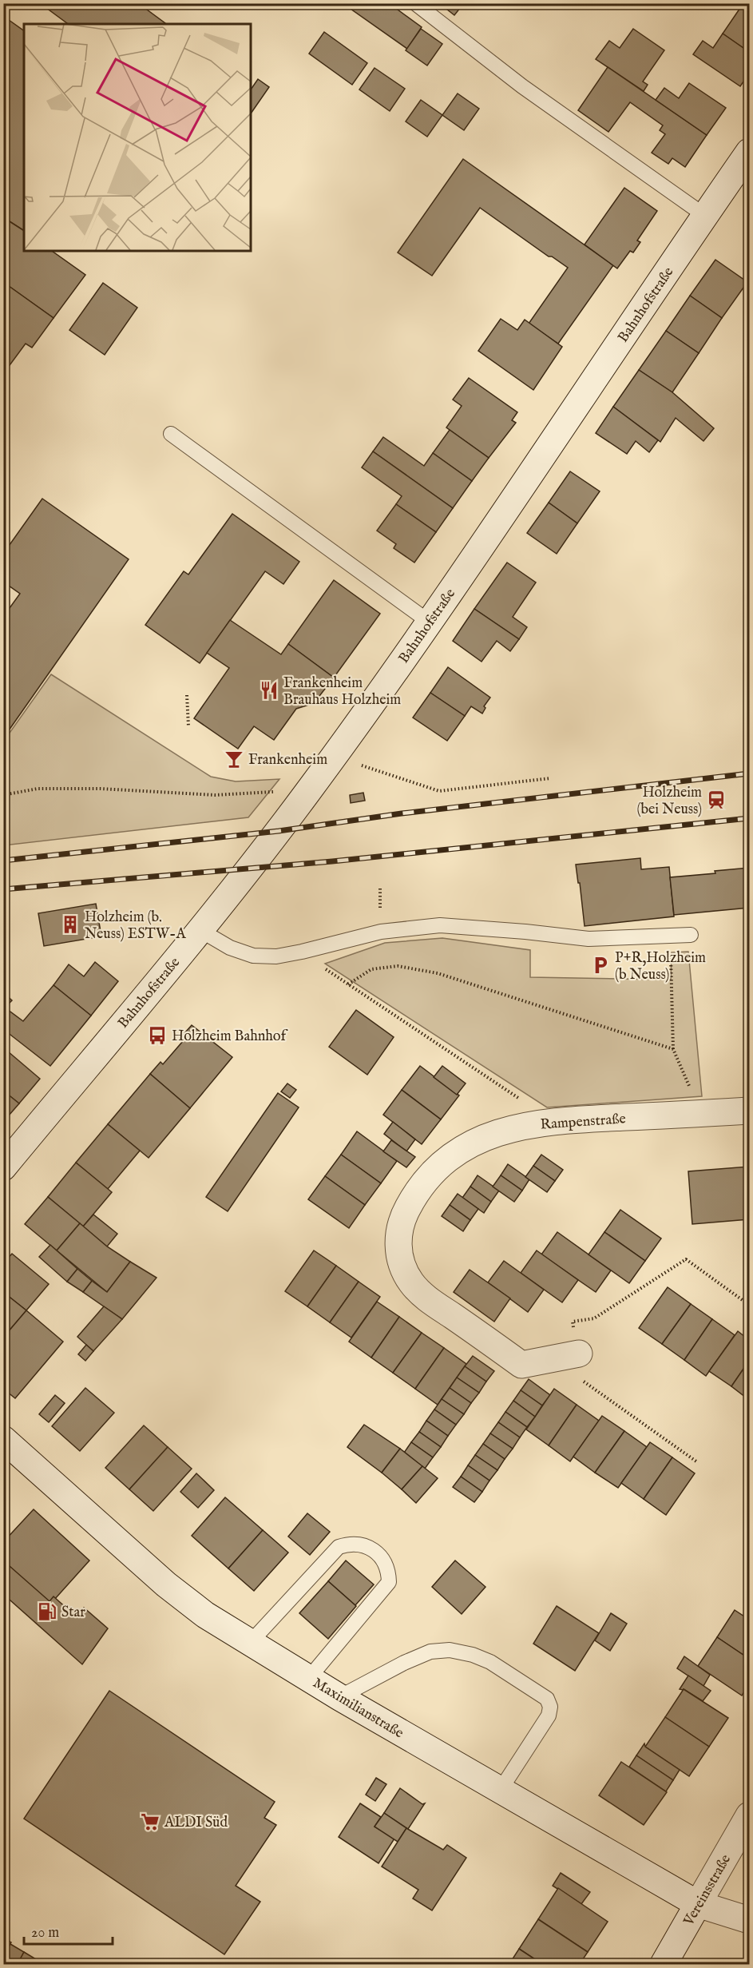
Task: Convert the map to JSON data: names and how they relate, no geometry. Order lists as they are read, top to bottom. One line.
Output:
{"streets":{"main road":["Bahnhofstraße","Rampenstraße","Maximilianstraße","Vereinsstraße"]},"crossings":[["Maximilianstraße","Vereinsstraße"]],"places":{"restaurant":["Frankenheim Brauhaus Holzheim"],"bar":["Frankenheim"],"station":["Holzheim (bei Neuss)"],"building":["Holzheim (b. Neuss) ESTW-A"],"parking":["P+R,Holzheim (b Neuss)"],"bus stop":["Holzheim Bahnhof"],"fuel station":["Star"],"supermarket":["ALDI Süd"]},"scale_bar":"20 m"}
